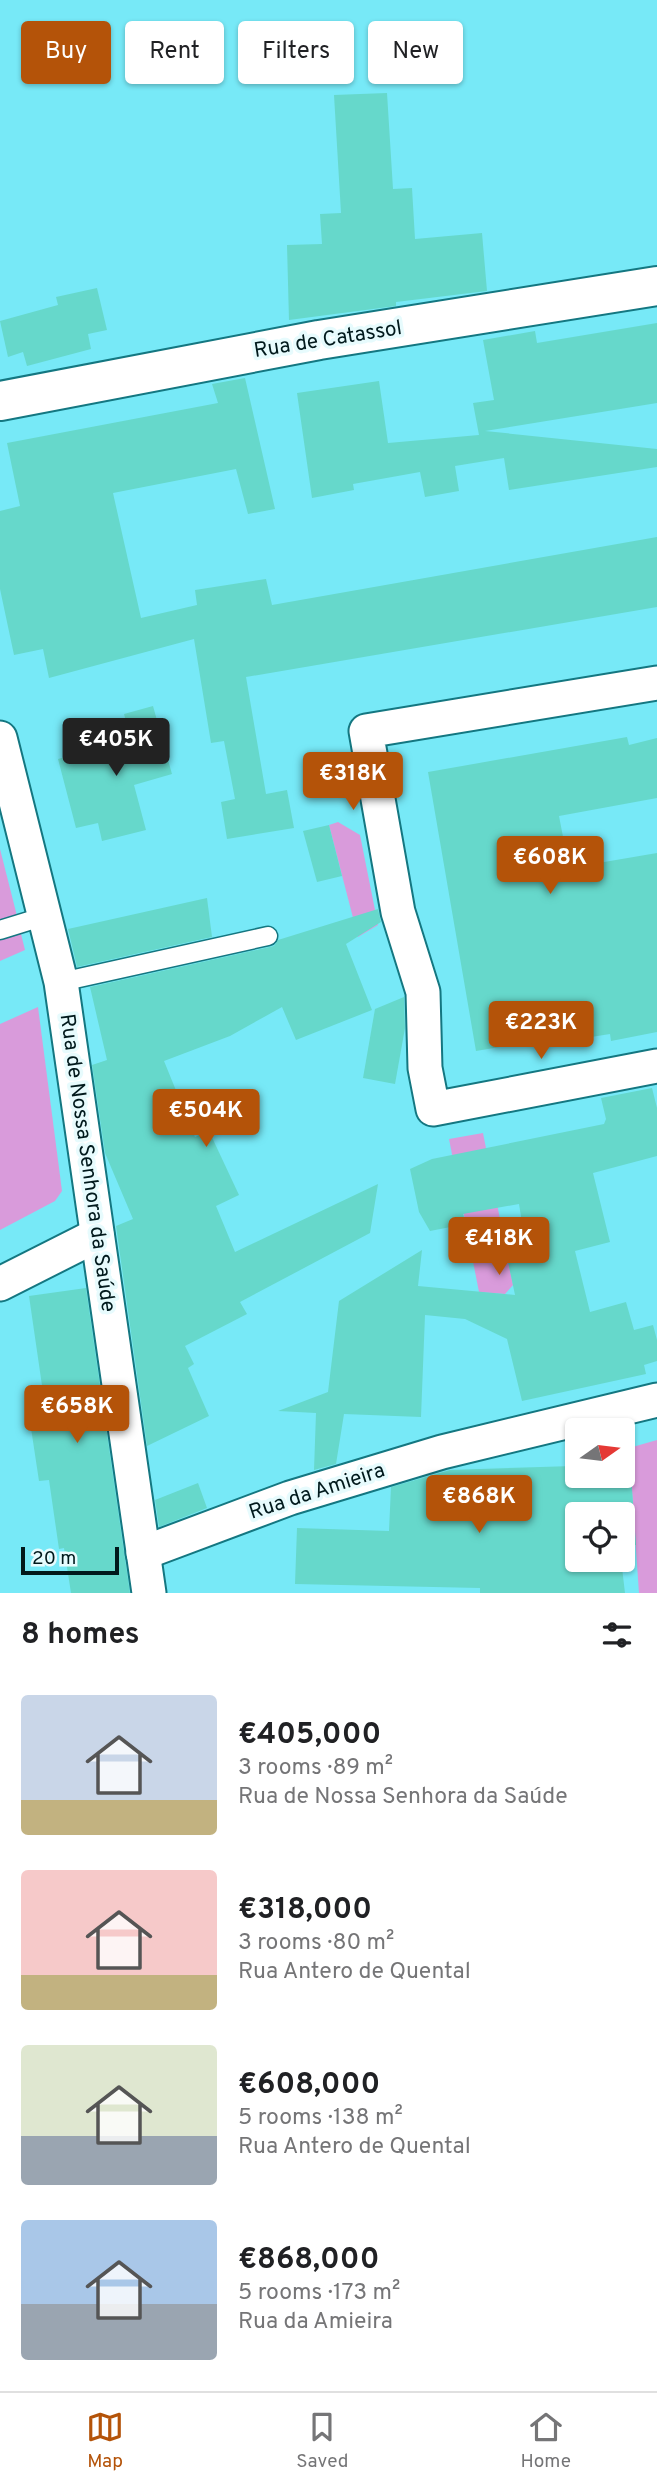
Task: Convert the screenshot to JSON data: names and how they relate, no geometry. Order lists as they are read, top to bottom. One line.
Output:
{"streets":{"main road":["Rua de Catassol"],"street":["Rua de Nossa Senhora da Saúde","Rua da Amieira"]},"crossings":[["Rua de Nossa Senhora da Saúde","Rua da Amieira"]],"scale_bar":"20 m","north":"right","page":{"chip":["Buy","Rent","Filters","New"],"price":["€405K","€318K","€608K","€223K","€504K","€418K","€658K","€868K"],"scale":"20 m","heading":"8 homes","list":[{"name":"€405,000","note":"3 rooms · 89 m² · Rua de Nossa Senhora da Saúde"},{"name":"€318,000","note":"3 rooms · 80 m² · Rua Antero de Quental"},{"name":"€608,000","note":"5 rooms · 138 m² · Rua Antero de Quental"},{"name":"€868,000","note":"5 rooms · 173 m² · Rua da Amieira"}],"tabs":["Map","Saved","Home"]}}
